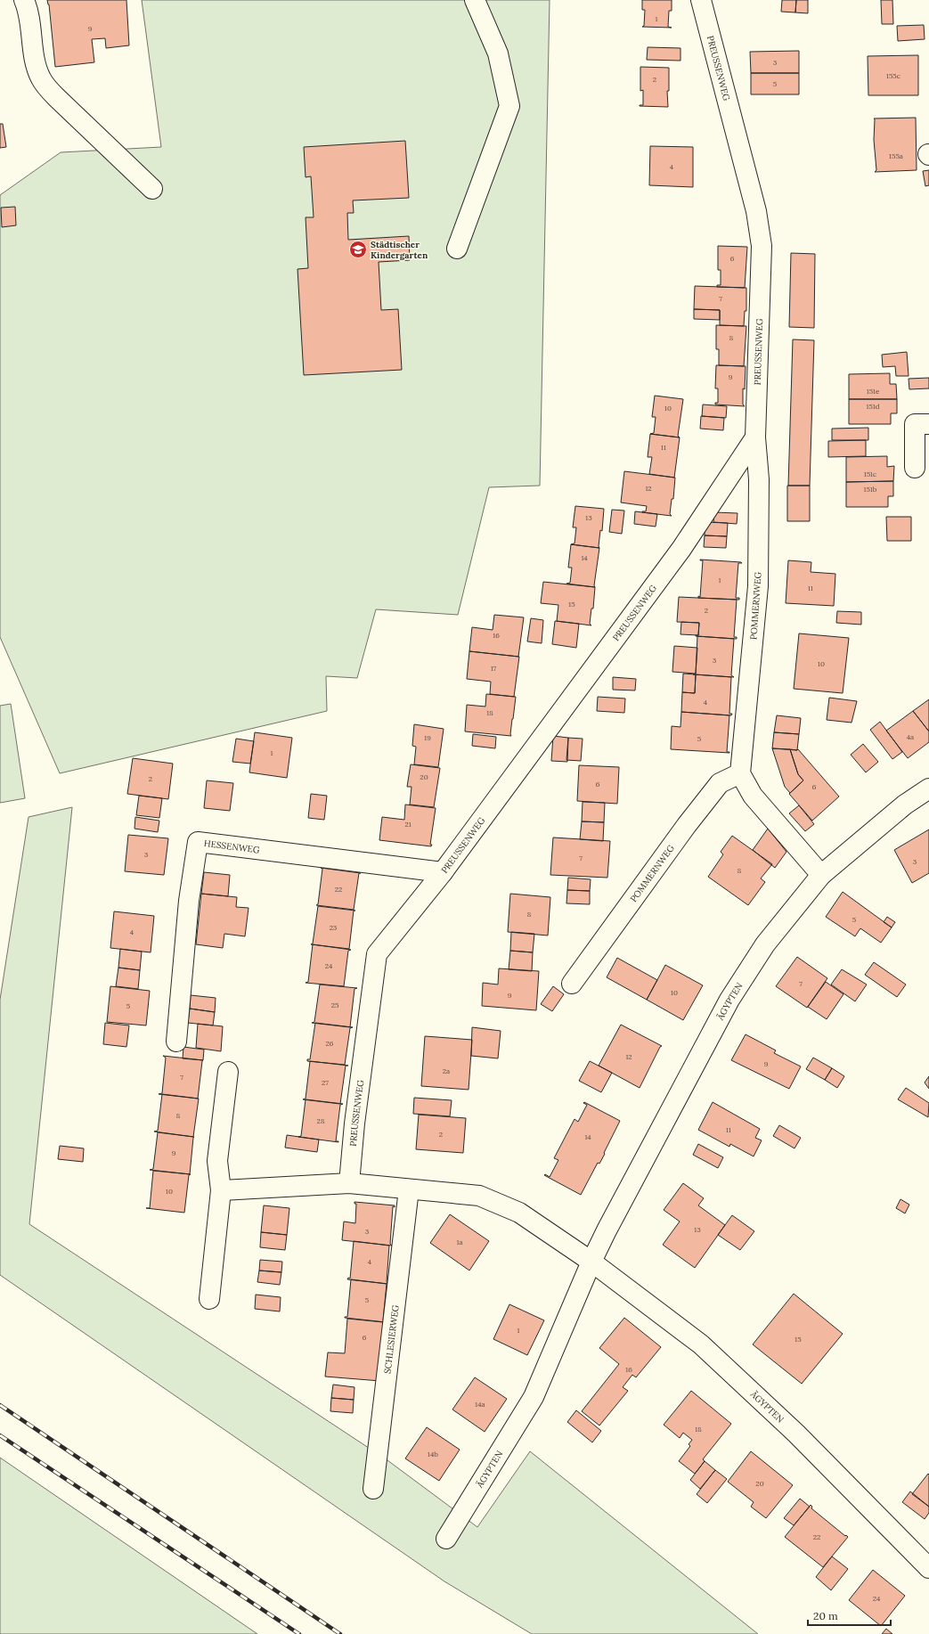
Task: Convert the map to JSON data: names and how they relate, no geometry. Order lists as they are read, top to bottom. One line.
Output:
{"streets":{"street":["PREUSSENWEG","POMMERNWEG","HESSENWEG","ÄGYPTEN","SCHLESIERWEG"]},"crossings":[["PREUSSENWEG","POMMERNWEG"],["PREUSSENWEG","HESSENWEG"]],"places":{"school or university":["Städtischer Kindergarten"]},"house_numbers":["1","9","3","155c","2","5","155a","4","6","7","8","9","151e","151d","10","11","151c","12","151b","13","14","1","11","15","2","16","3","10","17","4","18","4a","19","5","1","20","2","6","6","21","3","7","3","8","22","8","5","23","4","24","7","10","9","25","5","26","12","9","2a","7","27","8","28","11","2","14","9","10","13","3","1a","4","5","1","6","15","16","14a","18","14b","20","22","24"],"scale_bar":"20 m"}
